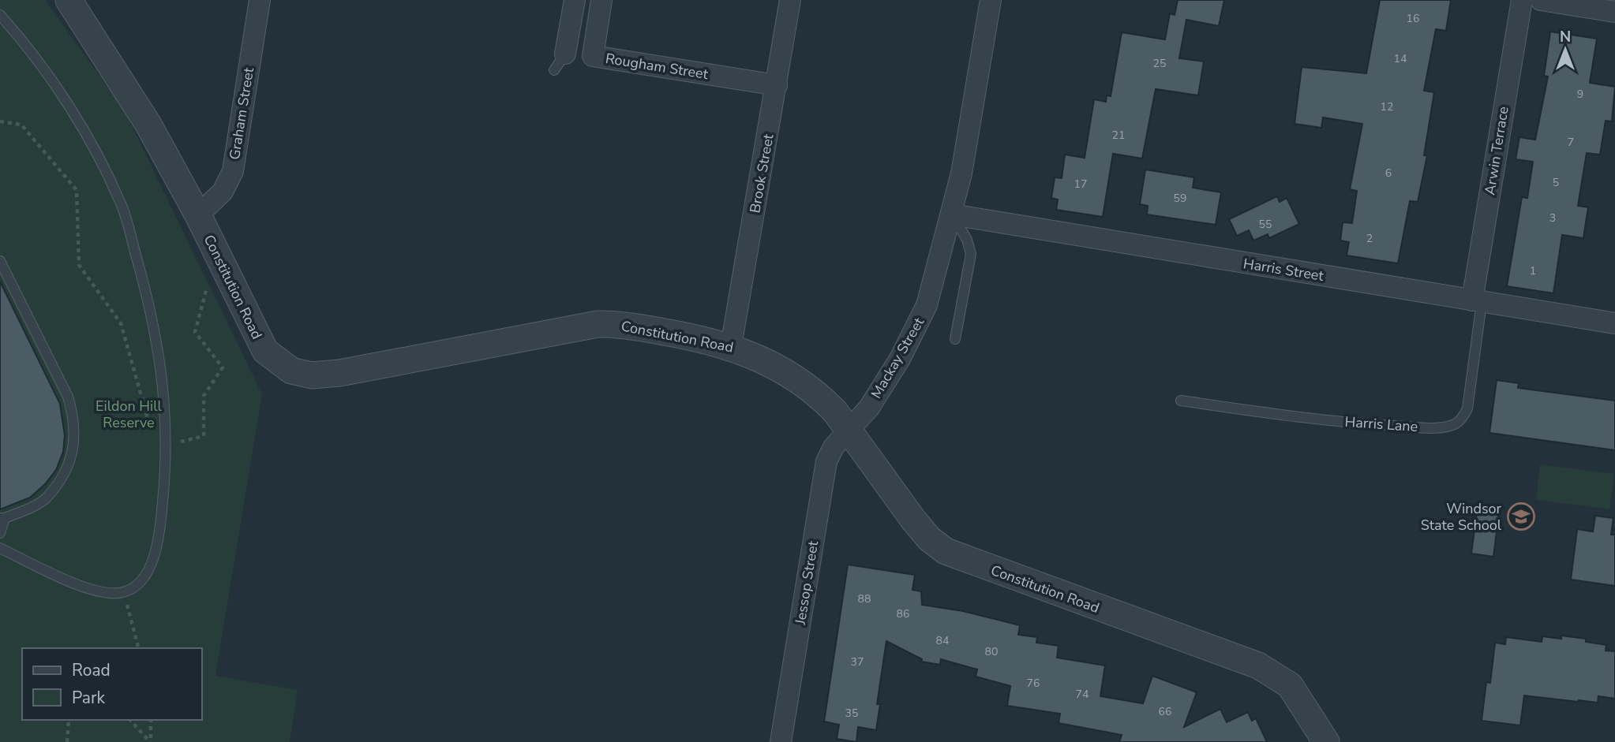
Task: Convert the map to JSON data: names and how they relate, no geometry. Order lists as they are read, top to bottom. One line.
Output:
{"streets":{"street":["Rougham Street","Graham Street","Arwin Terrace","Brook Street","Harris Street","Constitution Road","Mackay Street","Jessop Street"],"lane":["Harris Lane"]},"crossings":[["Rougham Street","Brook Street"],["Graham Street","Constitution Road"],["Arwin Terrace","Harris Street"],["Arwin Terrace","Harris Lane"],["Brook Street","Constitution Road"],["Harris Street","Mackay Street"],["Harris Street","Harris Lane"],["Constitution Road","Mackay Street"],["Constitution Road","Jessop Street"],["Mackay Street","Jessop Street"]],"parks":["Eildon Hill Reserve"],"places":{"school or university":["Windsor State School"]},"house_numbers":["16","14","25","9","12","21","7","6","5","17","59","3","55","2","1","88","86","84","80","37","76","74","66","35"],"legend":["Road","Park"],"north":"top"}
